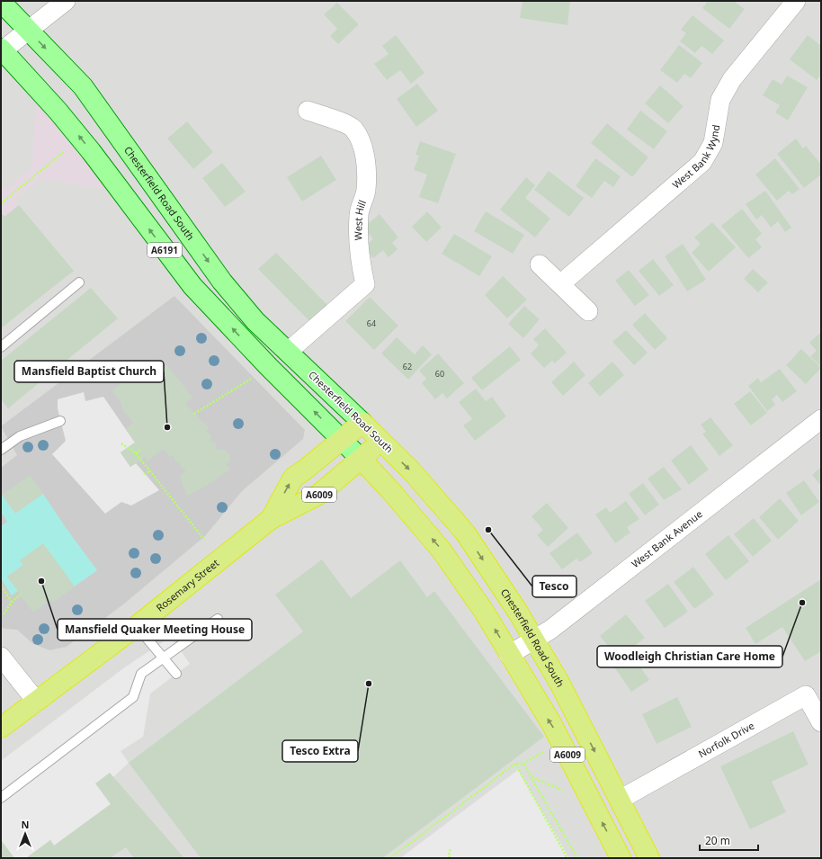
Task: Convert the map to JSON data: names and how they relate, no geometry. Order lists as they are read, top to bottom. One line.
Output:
{"streets":{"highway":["Chesterfield Road South","A6009","Rosemary Street"],"main road":["A6191"],"street":["West Bank Wynd","West Hill","West Bank Avenue","Norfolk Drive"]},"crossings":[["Chesterfield Road South","West Hill"],["Chesterfield Road South","West Bank Avenue"],["Chesterfield Road South","Rosemary Street"],["Chesterfield Road South","Norfolk Drive"],["A6191","A6009"],["A6191","Rosemary Street"],["A6009","West Bank Avenue"],["A6009","Rosemary Street"]],"places":["Mansfield Baptist Church","Tesco","Mansfield Quaker Meeting House","Woodleigh Christian Care Home","Tesco Extra"],"house_numbers":["64","62","60"],"scale_bar":"20 m","north":"top"}
